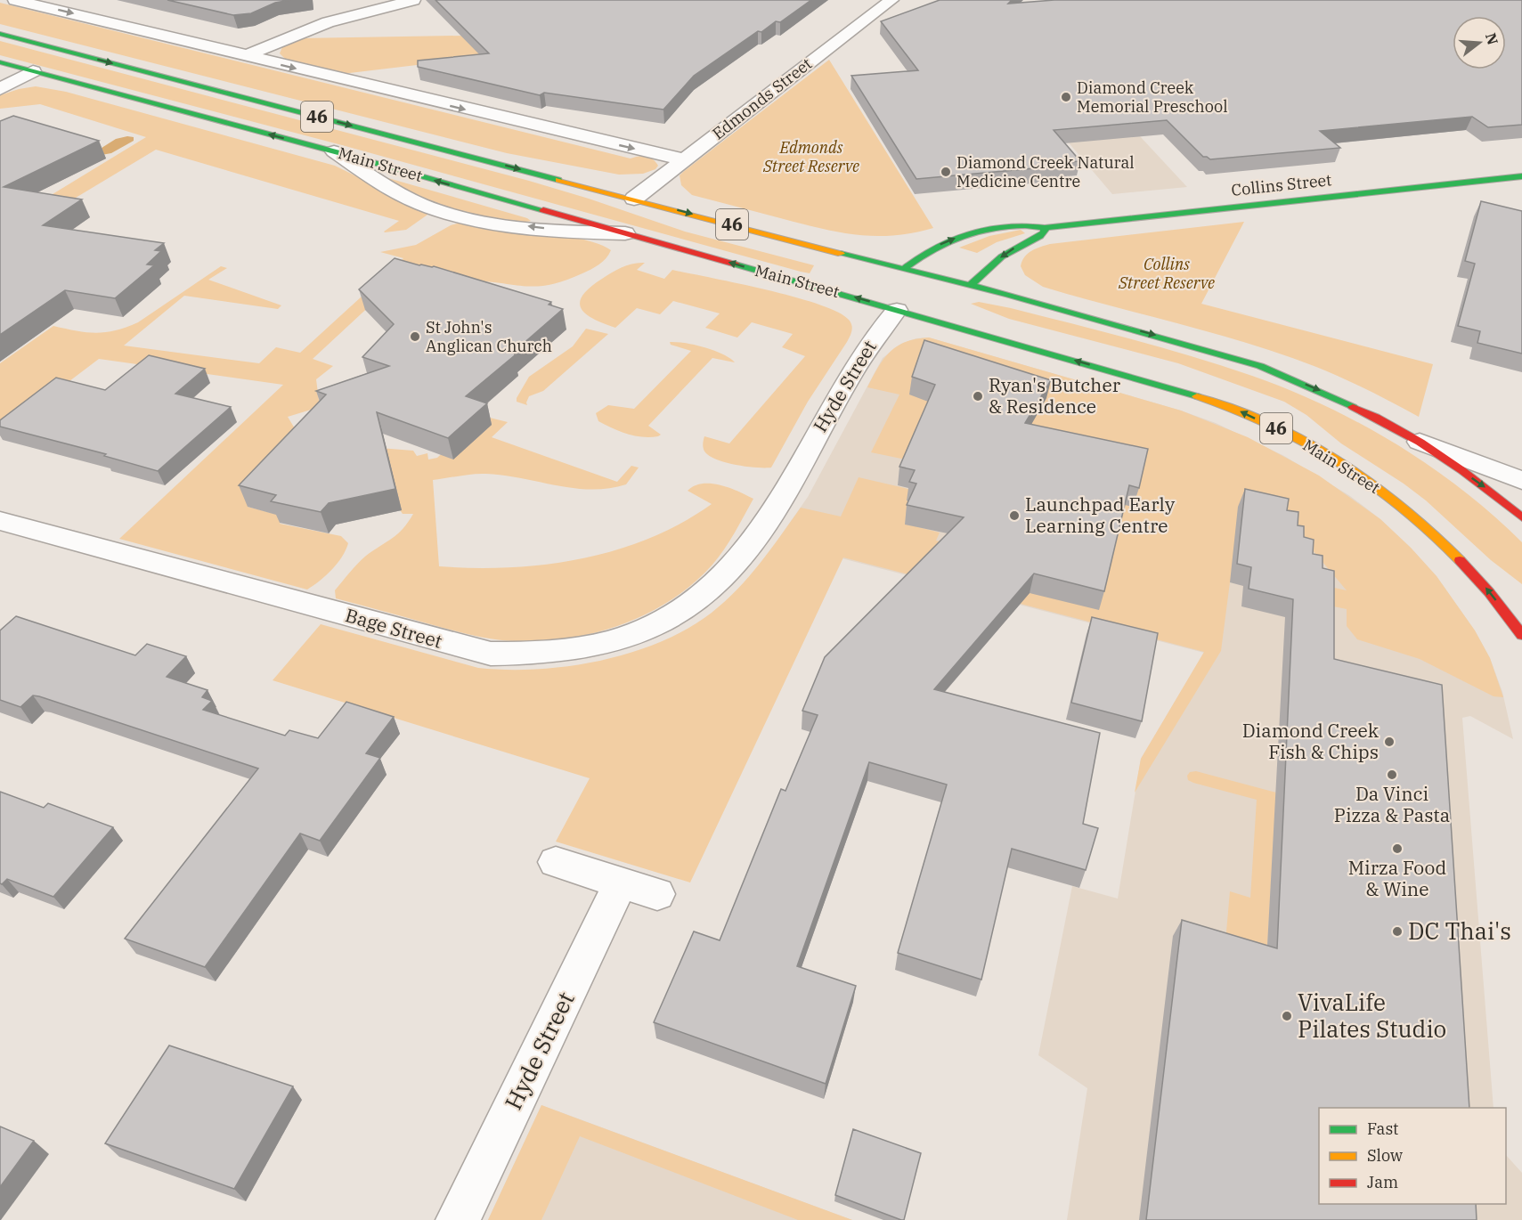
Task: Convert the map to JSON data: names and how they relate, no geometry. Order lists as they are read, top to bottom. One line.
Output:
{"streets":{"main road":["46","Main Street","Collins Street"],"street":["Edmonds Street","Hyde Street","Bage Street"]},"crossings":[["Edmonds Street","Main Street"],["Main Street","Collins Street"],["Main Street","Hyde Street"],["Hyde Street","Bage Street"]],"parks":["Edmonds Street Reserve","Collins Street Reserve"],"places":["Diamond Creek Memorial Preschool","Diamond Creek Natural Medicine Centre","St John's Anglican Church","Ryan's Butcher & Residence","Launchpad Early Learning Centre","Diamond Creek Fish & Chips","Da Vinci Pizza & Pasta","Mirza Food & Wine","DC Thai's","VivaLife Pilates Studio"],"legend":["Fast","Slow","Jam"],"north":"right"}
